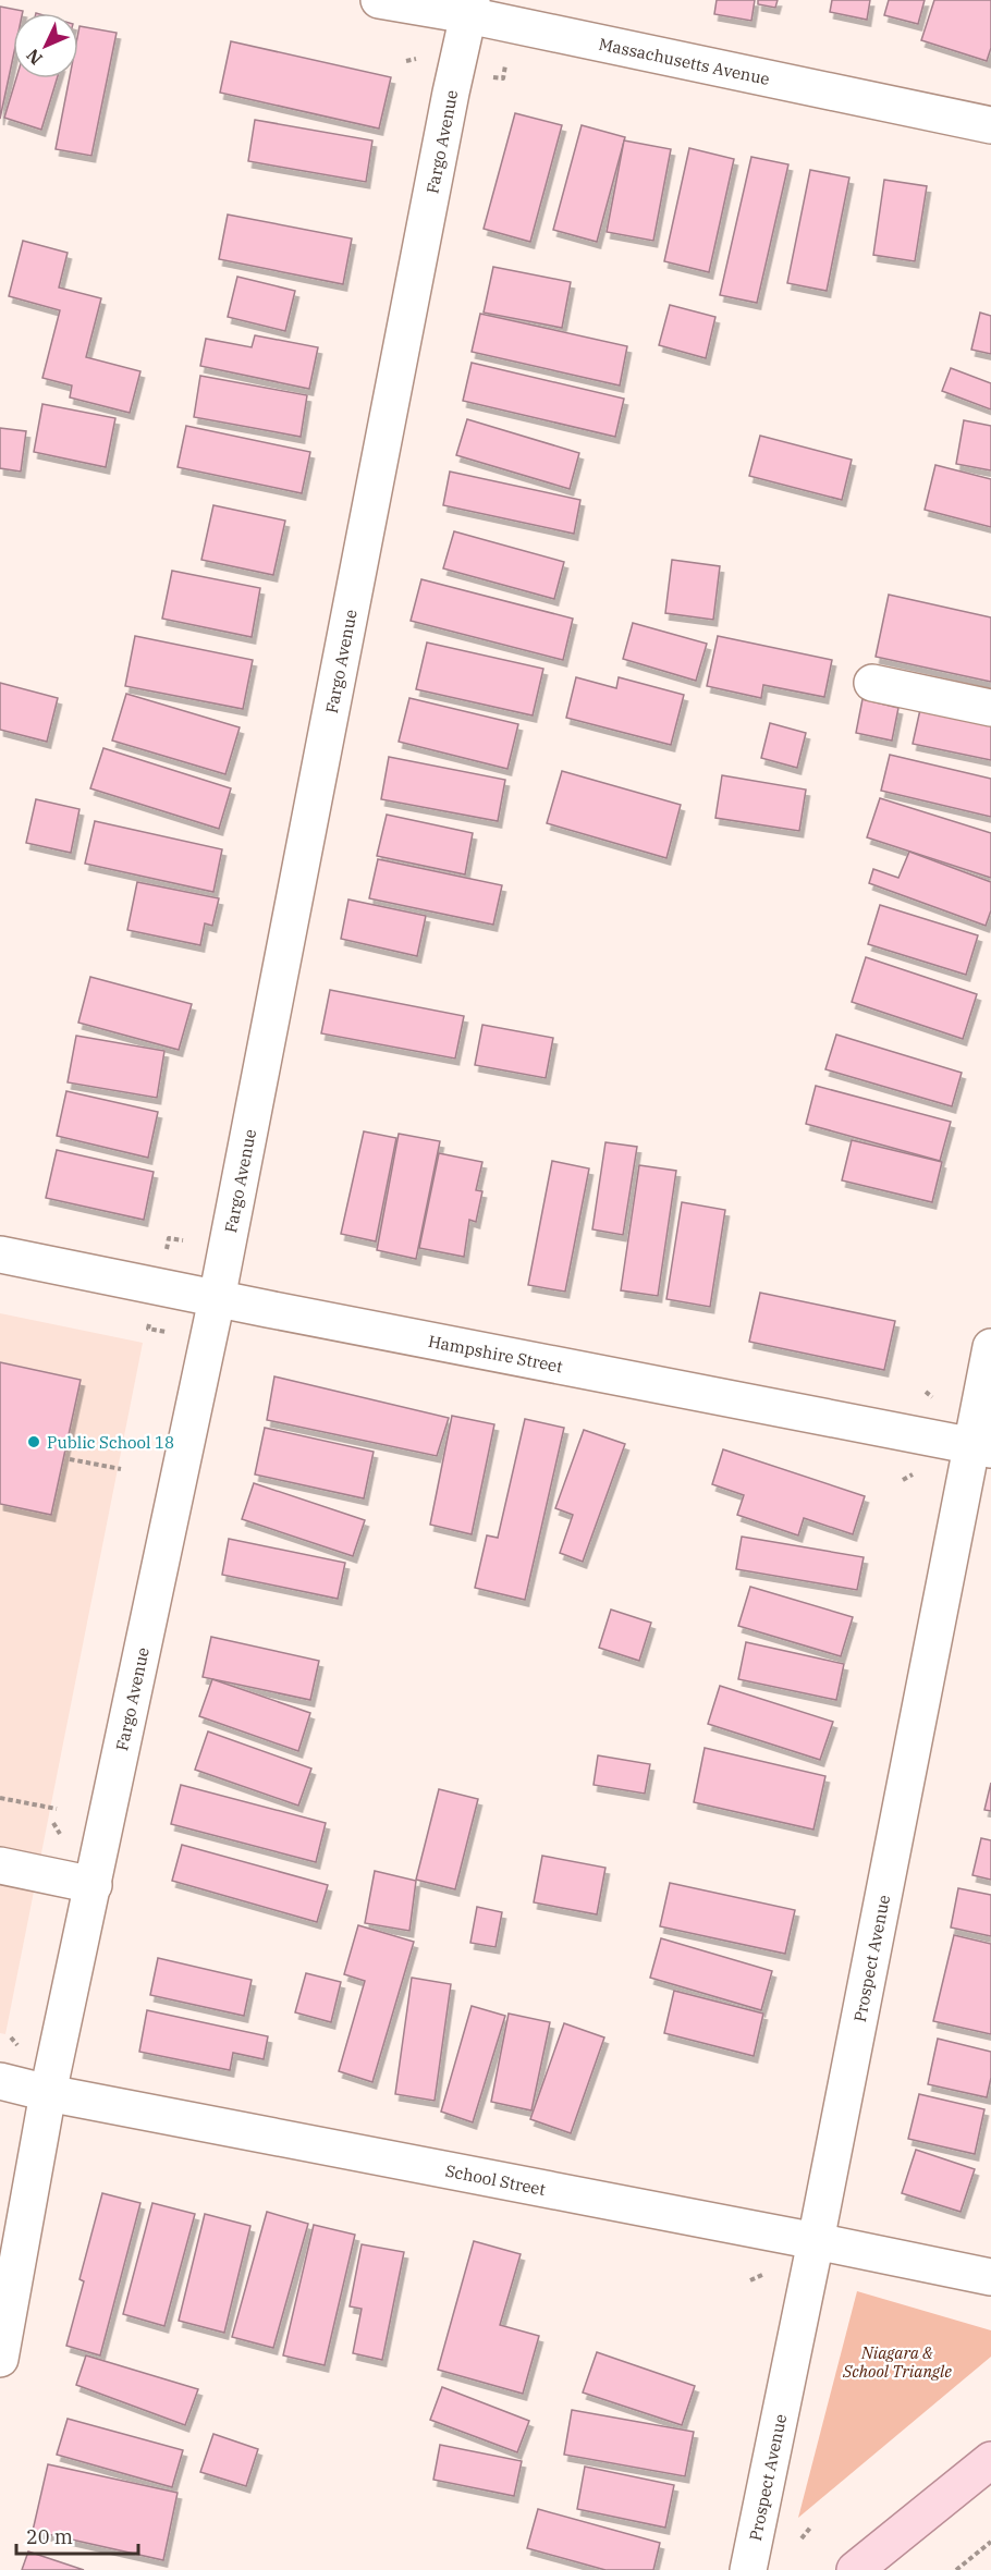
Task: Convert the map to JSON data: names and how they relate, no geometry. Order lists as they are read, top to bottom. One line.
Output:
{"streets":{"street":["Massachusetts Avenue","Fargo Avenue","Hampshire Street","Prospect Avenue","School Street"]},"crossings":[["Massachusetts Avenue","Fargo Avenue"],["Fargo Avenue","Hampshire Street"],["Fargo Avenue","School Street"],["Hampshire Street","Prospect Avenue"],["Prospect Avenue","School Street"]],"parks":["Niagara & School Triangle"],"places":["Public School 18"],"scale_bar":"20 m","north":"bottom left"}
